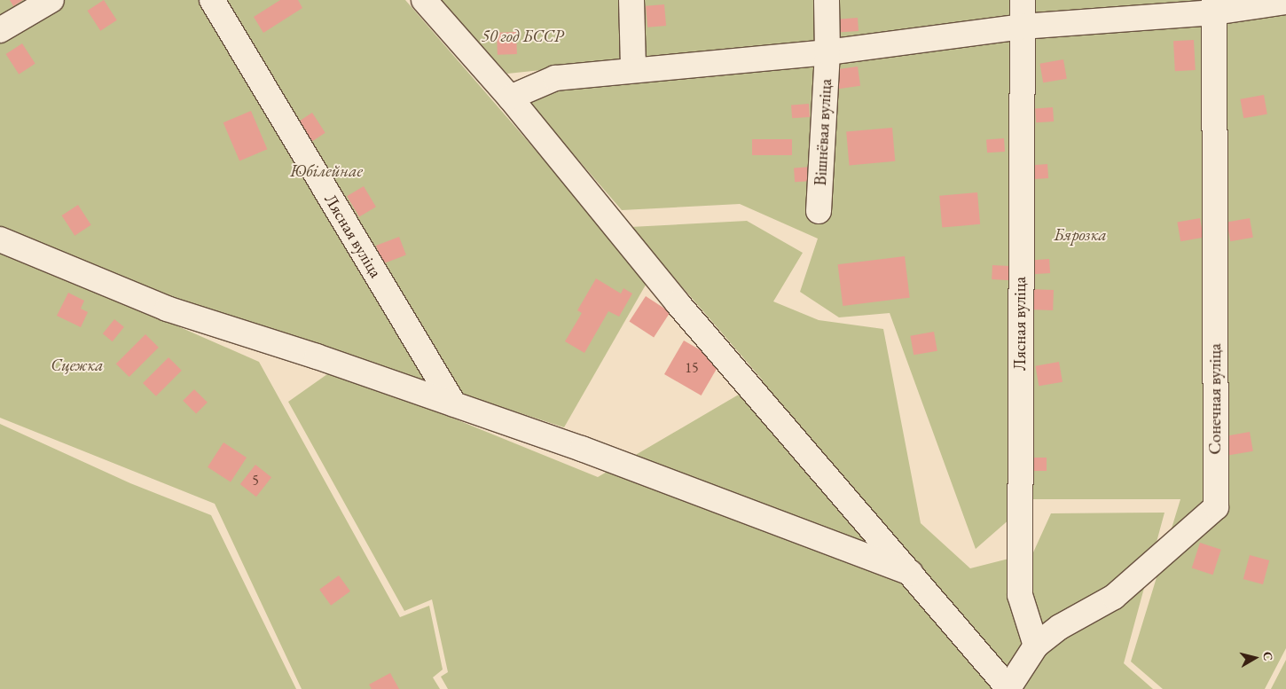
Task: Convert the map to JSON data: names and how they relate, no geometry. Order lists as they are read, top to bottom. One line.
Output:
{"streets":{"street":["Вішнёвая вуліца","Лясная вуліца","Сонечная вуліца"]},"crossings":[["Лясная вуліца","Сонечная вуліца"]],"parks":["50 год БССР","Юбілейнае","Бярозка","Сцежка"],"house_numbers":["15","5"],"north":"right"}
